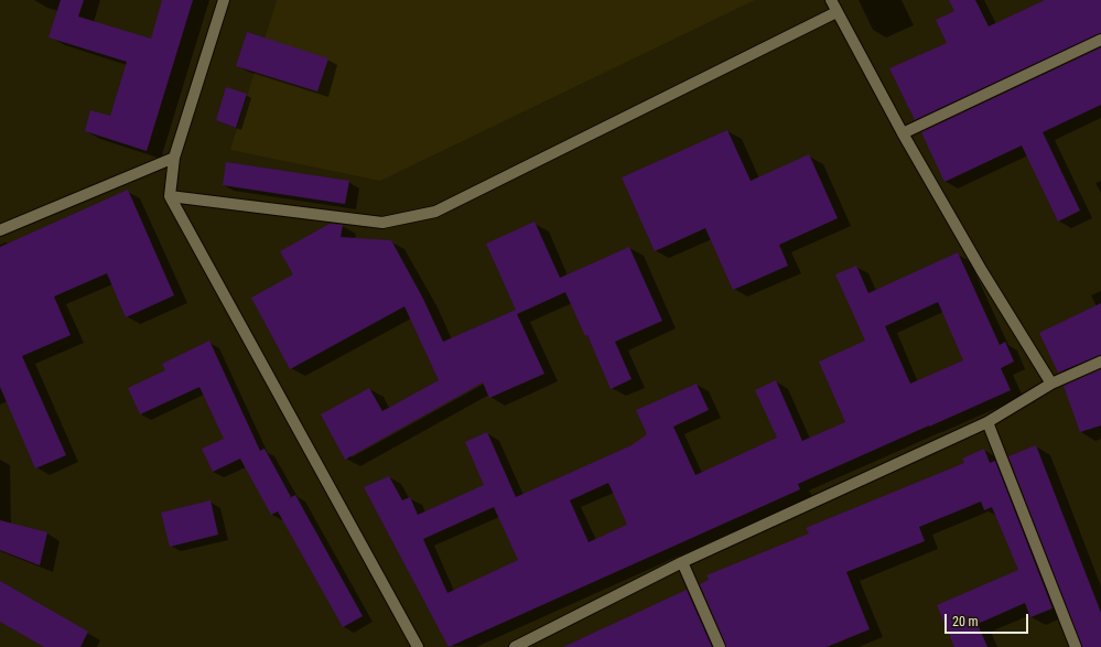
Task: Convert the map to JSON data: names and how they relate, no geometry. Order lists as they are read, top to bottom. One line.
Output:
{"scale_bar":"20 m"}
